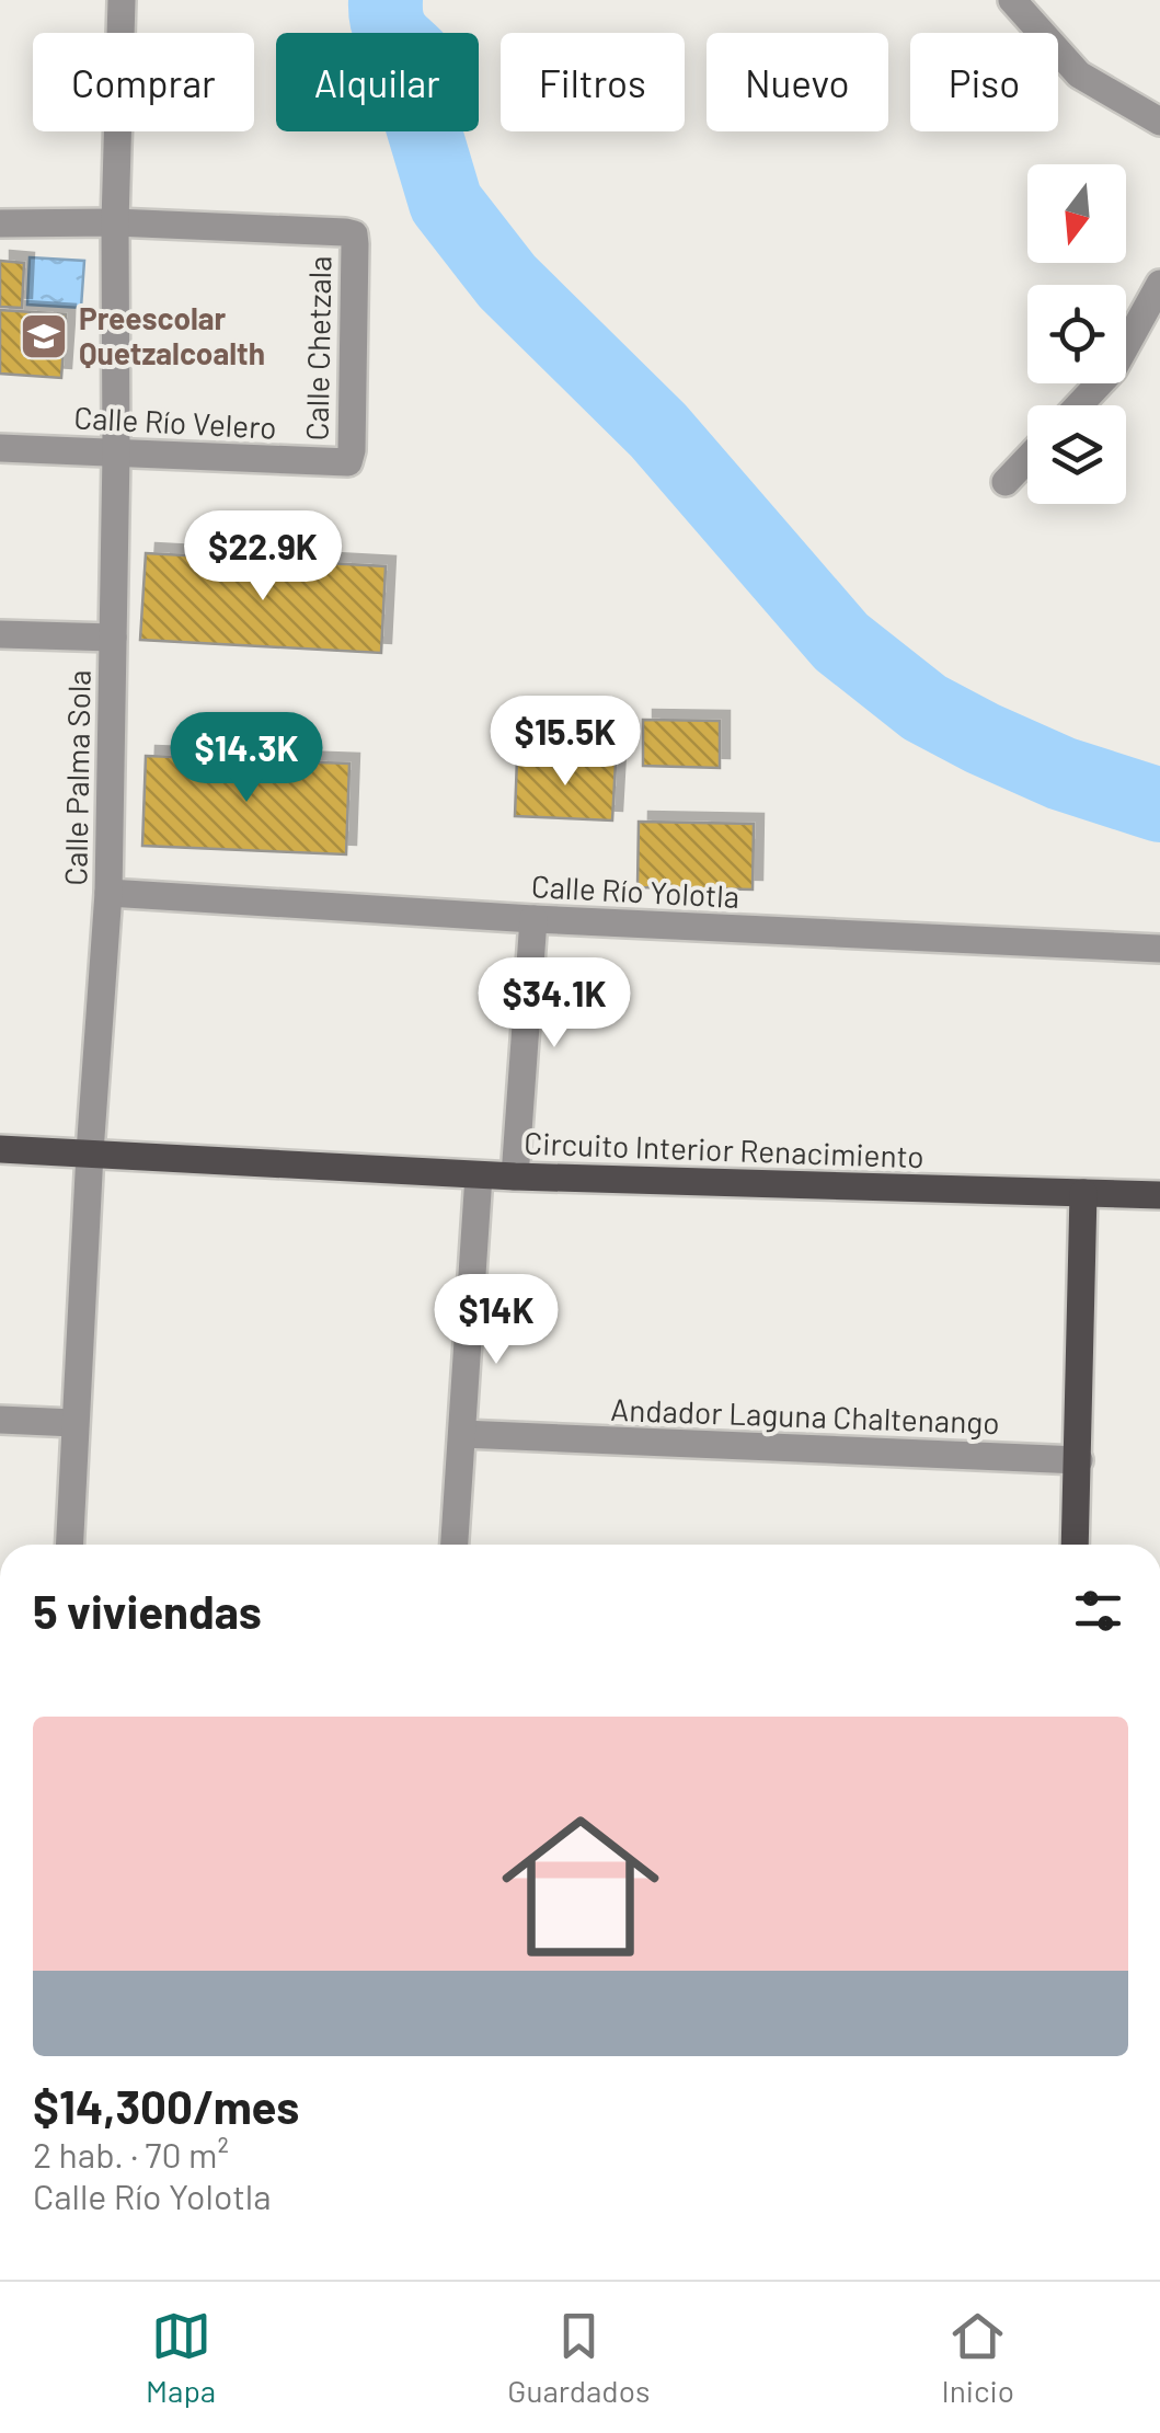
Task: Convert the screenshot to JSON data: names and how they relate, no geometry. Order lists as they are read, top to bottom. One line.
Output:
{"streets":{"main road":["Circuito Interior Renacimiento"],"street":["Calle Chetzala","Calle Río Velero","Calle Palma Sola","Calle Río Yolotla","Andador Laguna Chaltenango"]},"crossings":[["Calle Chetzala","Calle Río Velero"],["Calle Chetzala","Calle Palma Sola"],["Calle Río Velero","Calle Palma Sola"],["Calle Palma Sola","Calle Río Yolotla"],["Calle Palma Sola","Circuito Interior Renacimiento"]],"places":{"school or university":["Preescolar Quetzalcoalth"]},"north":"bottom","page":{"chip":["Comprar","Alquilar","Filtros","Nuevo","Piso"],"price":["$22.9K","$15.5K","$14.3K","$34.1K","$14K"],"heading":"5 viviendas","list":[{"name":"$14,300/mes","note":"2 hab. · 70 m² · Calle Río Yolotla"}],"tabs":["Mapa","Guardados","Inicio"]}}
